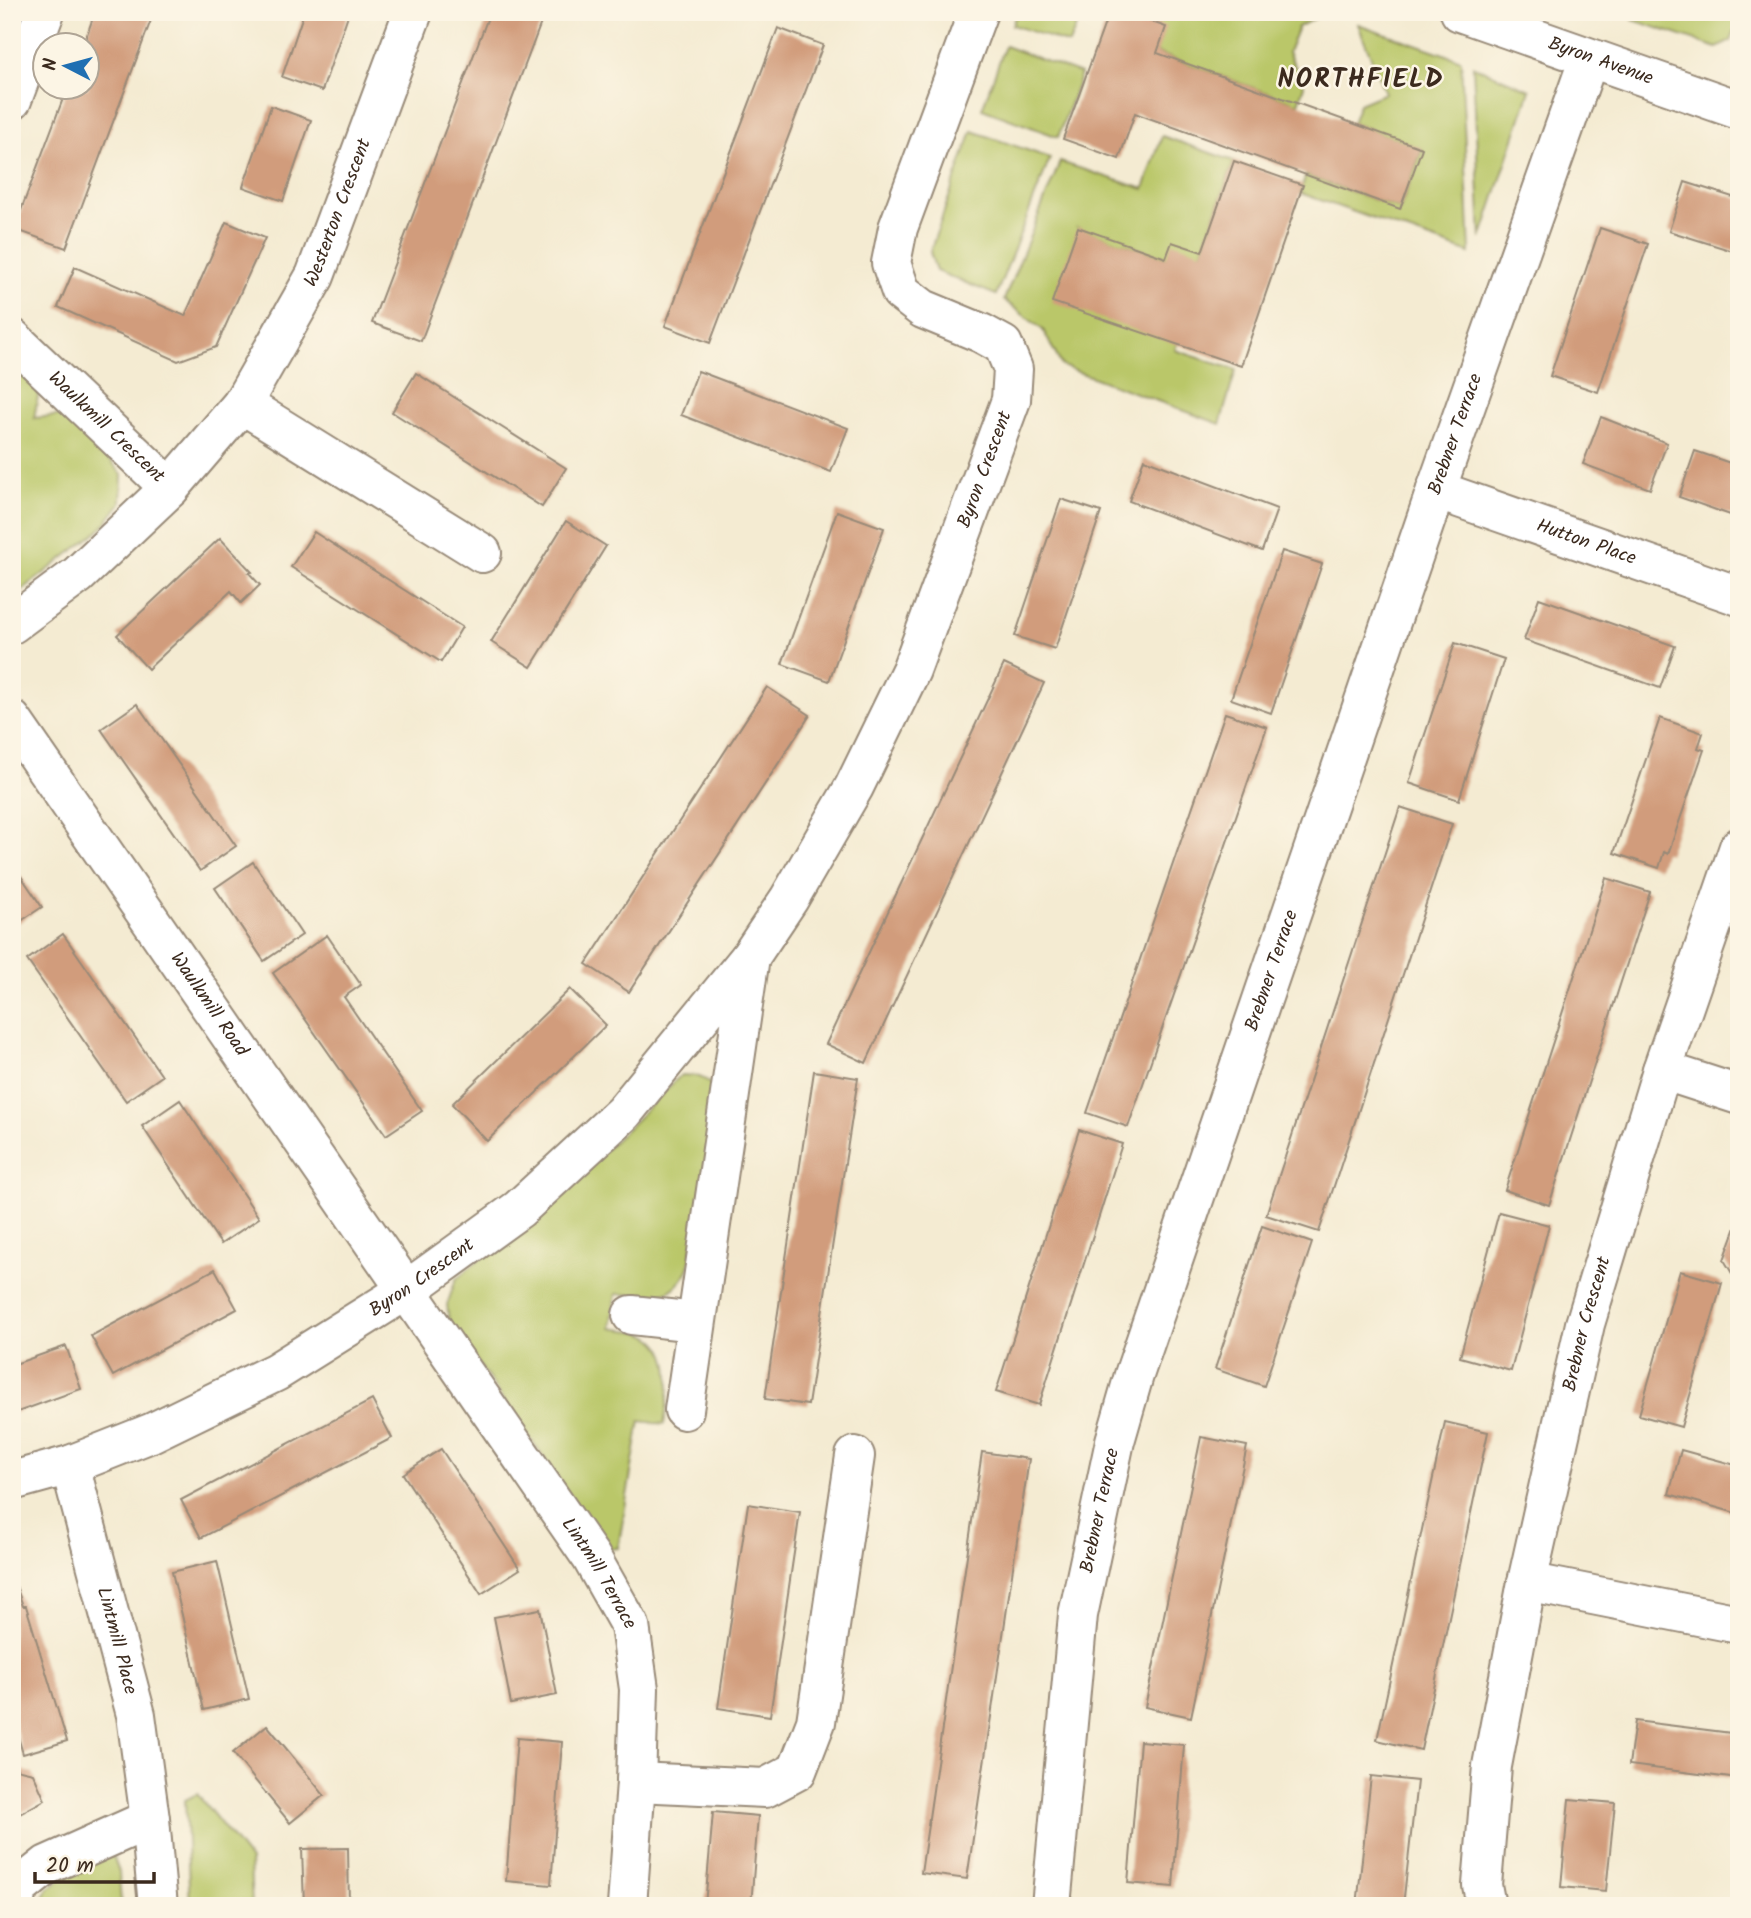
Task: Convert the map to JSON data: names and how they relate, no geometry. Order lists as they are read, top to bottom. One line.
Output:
{"streets":{"street":["Byron Avenue","Westerton Crescent","Waulkmill Crescent","Brebner Terrace","Byron Crescent","Hutton Place","Waulkmill Road","Brebner Crescent","Lintmill Terrace","Lintmill Place"]},"crossings":[["Byron Avenue","Brebner Terrace"],["Westerton Crescent","Waulkmill Crescent"],["Brebner Terrace","Hutton Place"],["Byron Crescent","Waulkmill Road"],["Byron Crescent","Lintmill Terrace"],["Byron Crescent","Lintmill Place"],["Waulkmill Road","Lintmill Terrace"]],"districts":["NORTHFIELD"],"scale_bar":"20 m","north":"left"}
